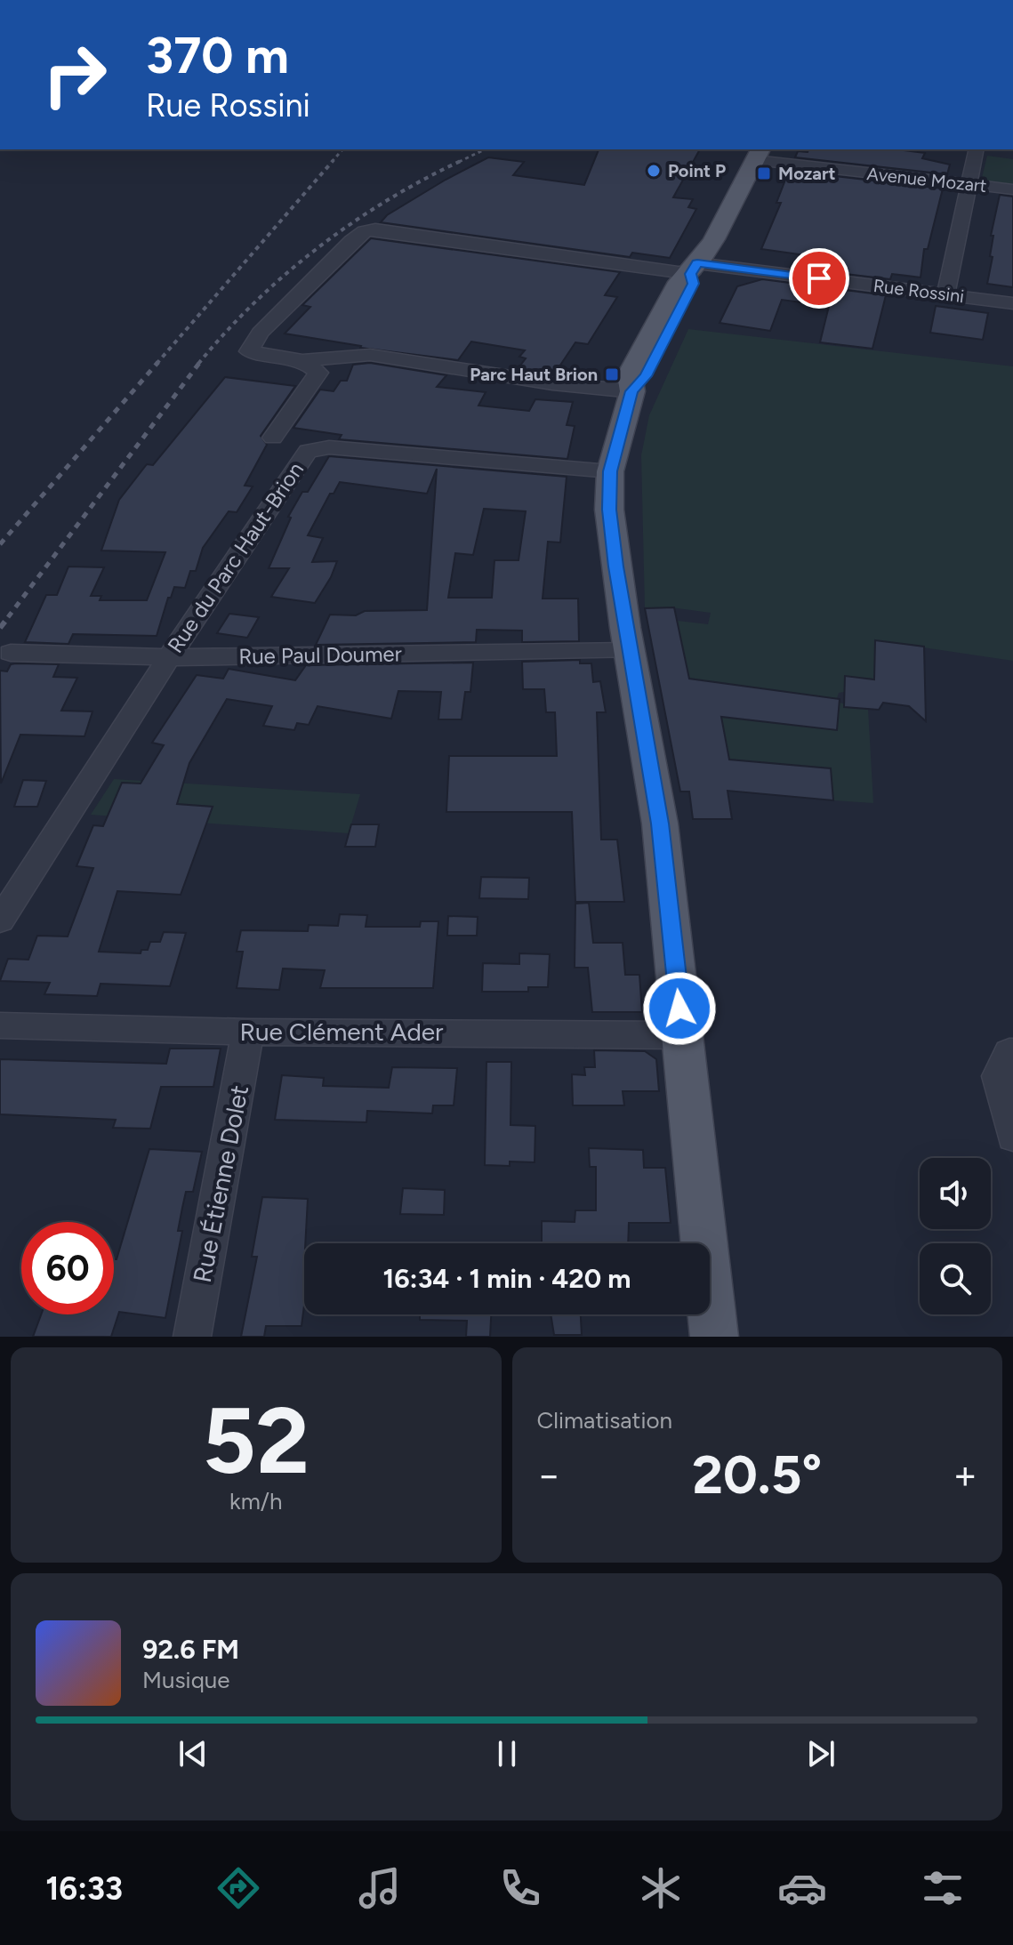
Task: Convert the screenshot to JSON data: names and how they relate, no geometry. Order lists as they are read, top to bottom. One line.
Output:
{"streets":{"street":["Avenue Mozart","Rue Rossini","Rue du Parc Haut-Brion","Rue Paul Doumer","Rue Clément Ader","Rue Étienne Dolet"]},"crossings":[["Rue du Parc Haut-Brion","Rue Paul Doumer"],["Rue Clément Ader","Rue Étienne Dolet"]],"places":{"other":["Point P"],"transit":["Mozart","Parc Haut Brion"]},"page":{"turn":["370 m","Rue Rossini"],"limit":"60","trip":"16:34 · 1 min · 420 m","tile":[["52","km/h"],"Climatisation"],"heat":["−","20.5°","+"],"song":["92.6 FM","Musique"],"tabs":"16:33"}}
